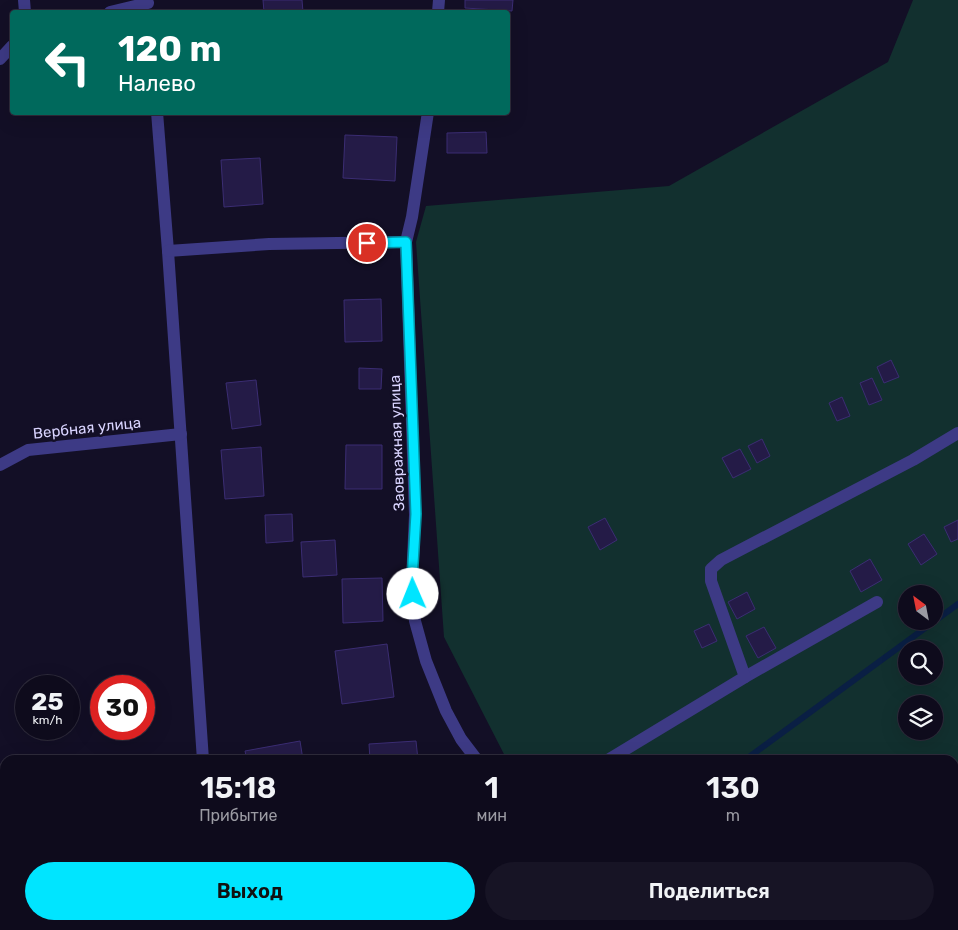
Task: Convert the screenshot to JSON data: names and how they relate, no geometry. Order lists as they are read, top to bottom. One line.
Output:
{"streets":{"street":["Вербная улица","Заовражная улица"]},"north":"top left","page":{"turn":["120 m","Налево"],"speed":"25 km/h","limit":"30","eta":["15:18","Прибытие","1","мин","130","m"],"buttons":["Выход","Поделиться"]}}
